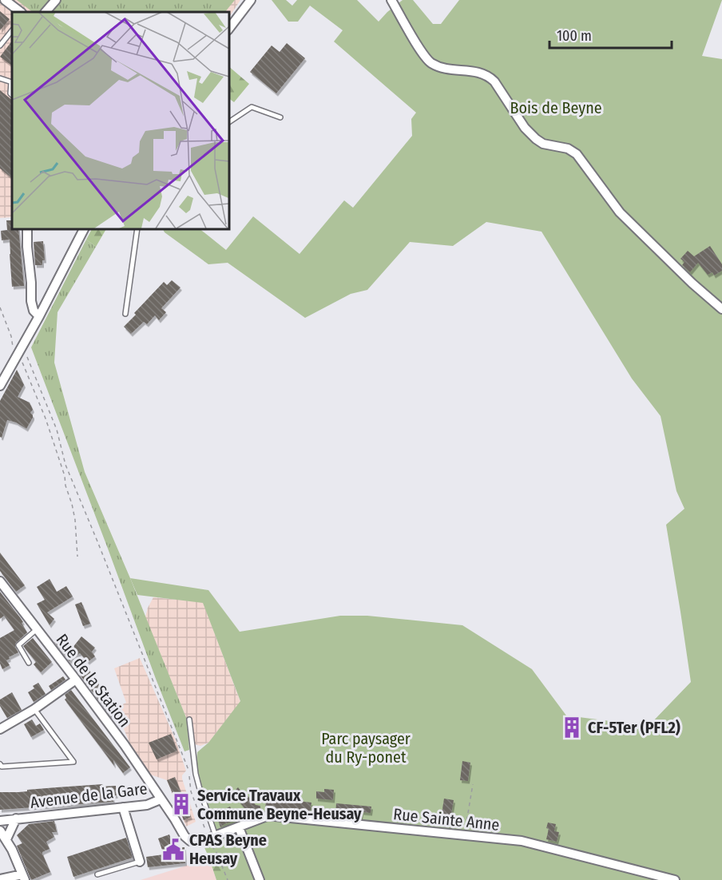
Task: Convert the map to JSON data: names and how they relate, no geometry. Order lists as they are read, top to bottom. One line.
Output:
{"streets":{"street":["Rue de la Station","Avenue de la Gare","Rue Sainte Anne"]},"crossings":[["Rue de la Station","Avenue de la Gare"],["Avenue de la Gare","Rue Sainte Anne"]],"parks":["Bois de Beyne","Parc paysager du Ry-ponet"],"places":{"building":["CF-5Ter (PFL2)","Service Travaux Commune Beyne-Heusay"],"public building":["CPAS Beyne Heusay"]},"scale_bar":"100 m"}
